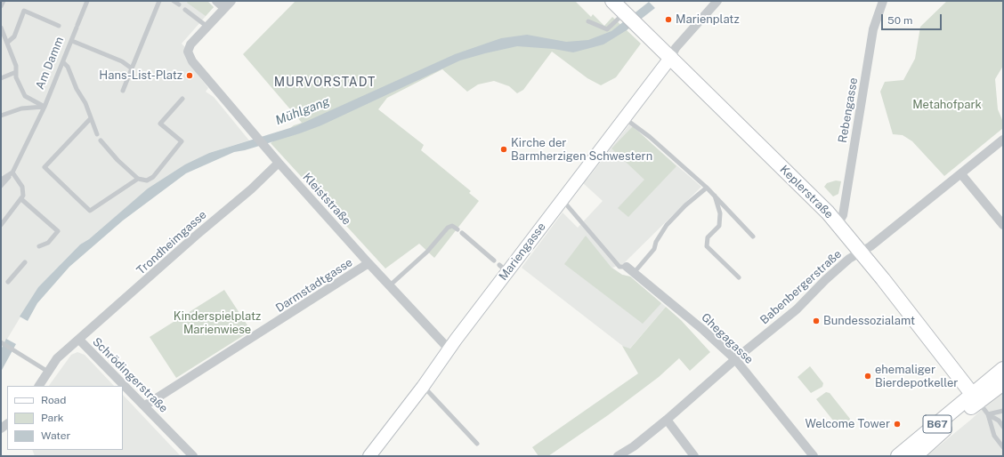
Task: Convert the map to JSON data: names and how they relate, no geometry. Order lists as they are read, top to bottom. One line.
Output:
{"streets":{"main road":["Keplerstraße","B67"],"street":["Rebengasse","Kleiststraße","Trondheimgasse","Mariengasse","Darmstadtgasse","Babenbergerstraße","Ghegagasse","Schrödingerstraße"],"lane":["Am Damm"]},"crossings":[["Rebengasse","Keplerstraße"],["Keplerstraße","Mariengasse"],["Keplerstraße","Babenbergerstraße"],["Keplerstraße","B67"],["Kleiststraße","Trondheimgasse"],["Kleiststraße","Mariengasse"],["Kleiststraße","Darmstadtgasse"],["Trondheimgasse","Schrödingerstraße"],["Darmstadtgasse","Schrödingerstraße"],["Babenbergerstraße","Ghegagasse"]],"districts":["MURVORSTADT"],"water":["Mühlgang"],"parks":["Metahofpark","Kinderspielplatz Marienwiese"],"places":["Marienplatz","Hans-List-Platz","Kirche der Barmherzigen Schwestern","Bundessozialamt","ehemaliger Bierdepotkeller","Welcome Tower"],"legend":["Road","Park","Water"],"scale_bar":"50 m"}
